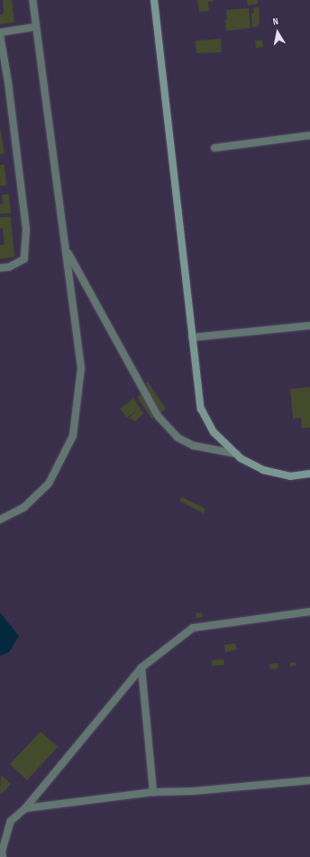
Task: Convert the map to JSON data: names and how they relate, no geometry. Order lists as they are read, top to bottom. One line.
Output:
{"north":"top"}
